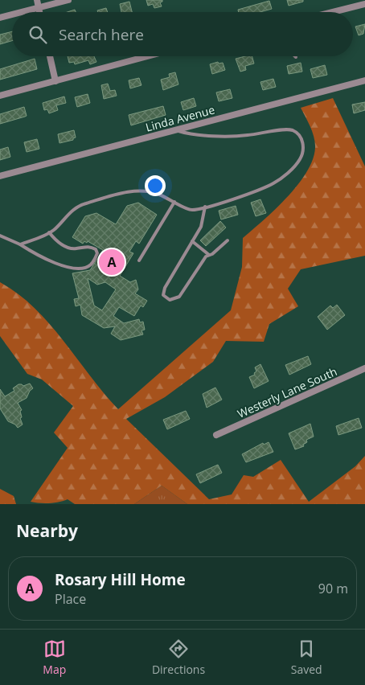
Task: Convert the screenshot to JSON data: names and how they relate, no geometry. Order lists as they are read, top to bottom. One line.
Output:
{"streets":{"street":["Linda Avenue","Westerly Lane South"]},"page":{"search":"Search here","pins":"A","heading":"Nearby","list":[{"mark":"A","name":"Rosary Hill Home","note":"Place","value":"90 m"}],"nav":["Map","Directions","Saved"]}}
